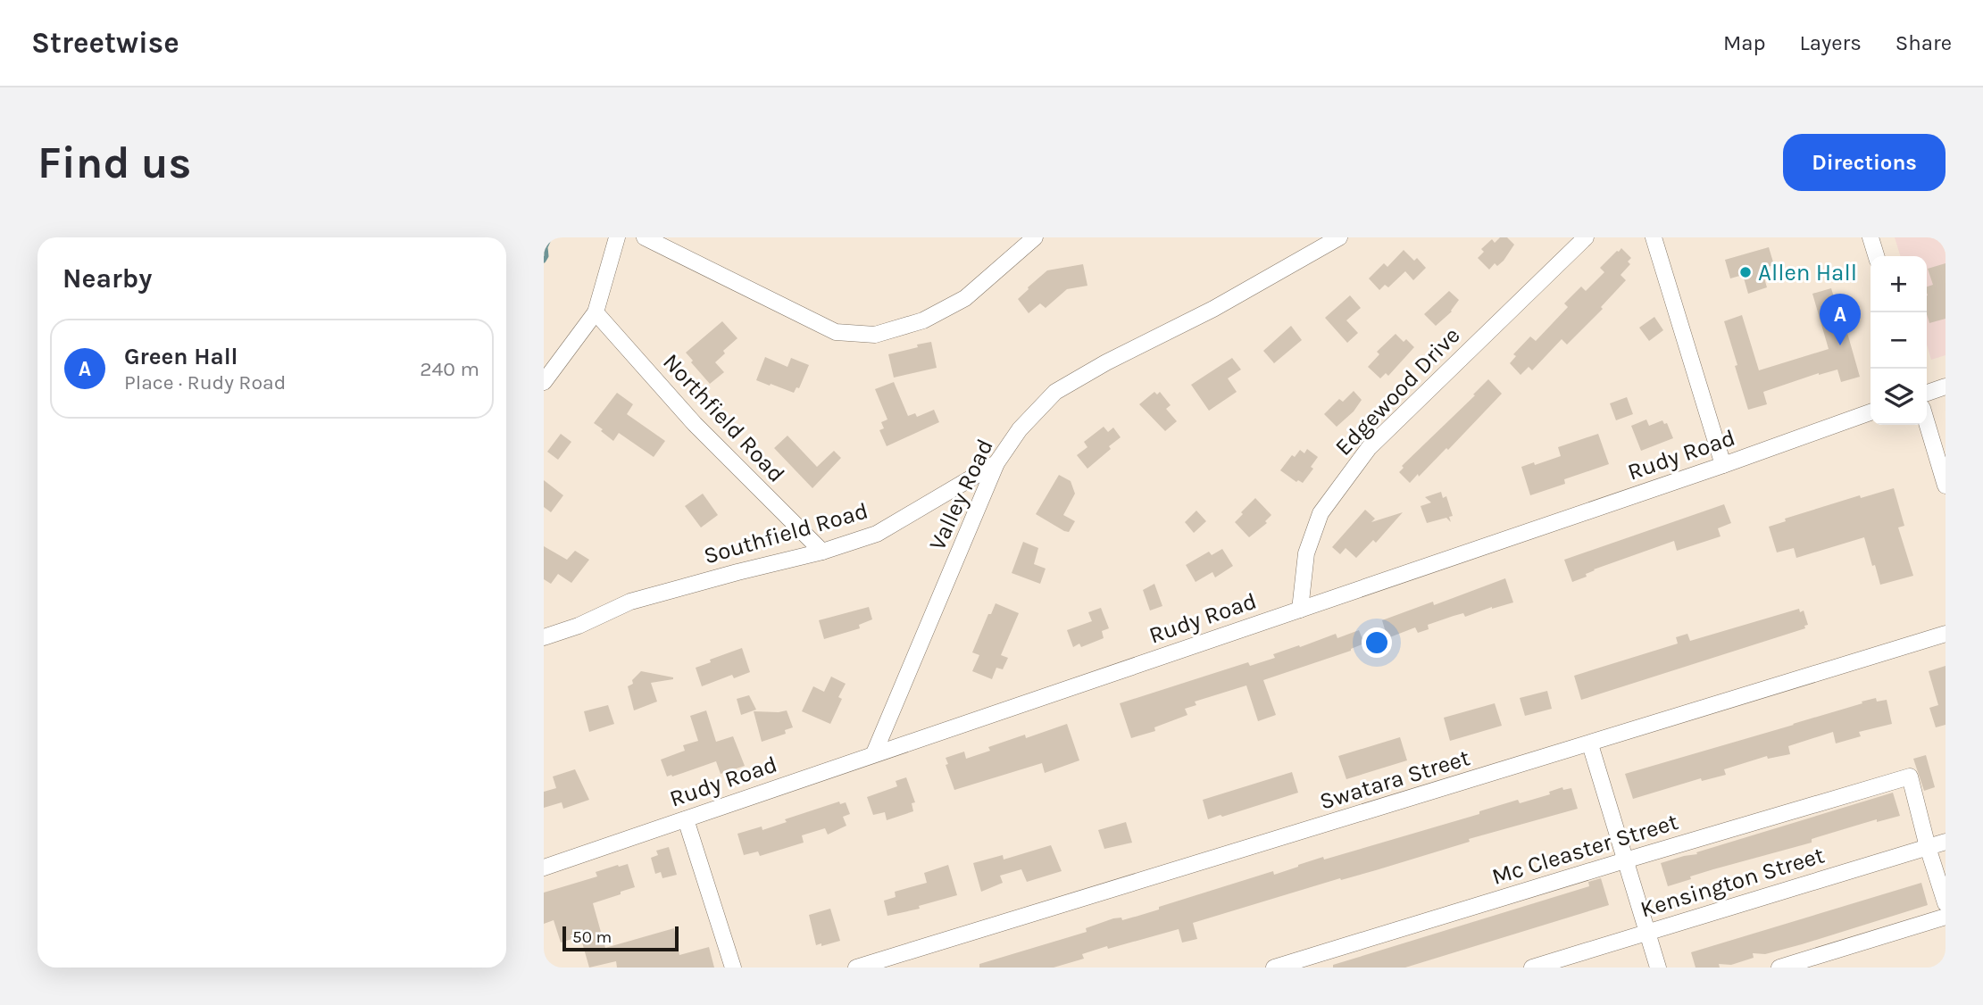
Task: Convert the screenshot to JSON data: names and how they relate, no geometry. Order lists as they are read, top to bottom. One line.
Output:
{"streets":{"street":["Edgewood Drive","Northfield Road","Rudy Road","Valley Road","Southfield Road","Swatara Street","Mc Cleaster Street","Kensington Street"]},"crossings":[["Edgewood Drive","Rudy Road"],["Northfield Road","Southfield Road"],["Rudy Road","Valley Road"],["Valley Road","Southfield Road"],["Mc Cleaster Street","Kensington Street"]],"places":["Allen Hall"],"scale_bar":"50 m","page":{"header":"Streetwise","nav":["Map","Layers","Share"],"buttons":"Directions","title":"Find us","heading":"Nearby","map_buttons":["+","−"],"pins":"A","list":[{"mark":"A","name":"Green Hall","note":"Place · Rudy Road","value":"240 m"}],"scale":"50 m"}}
